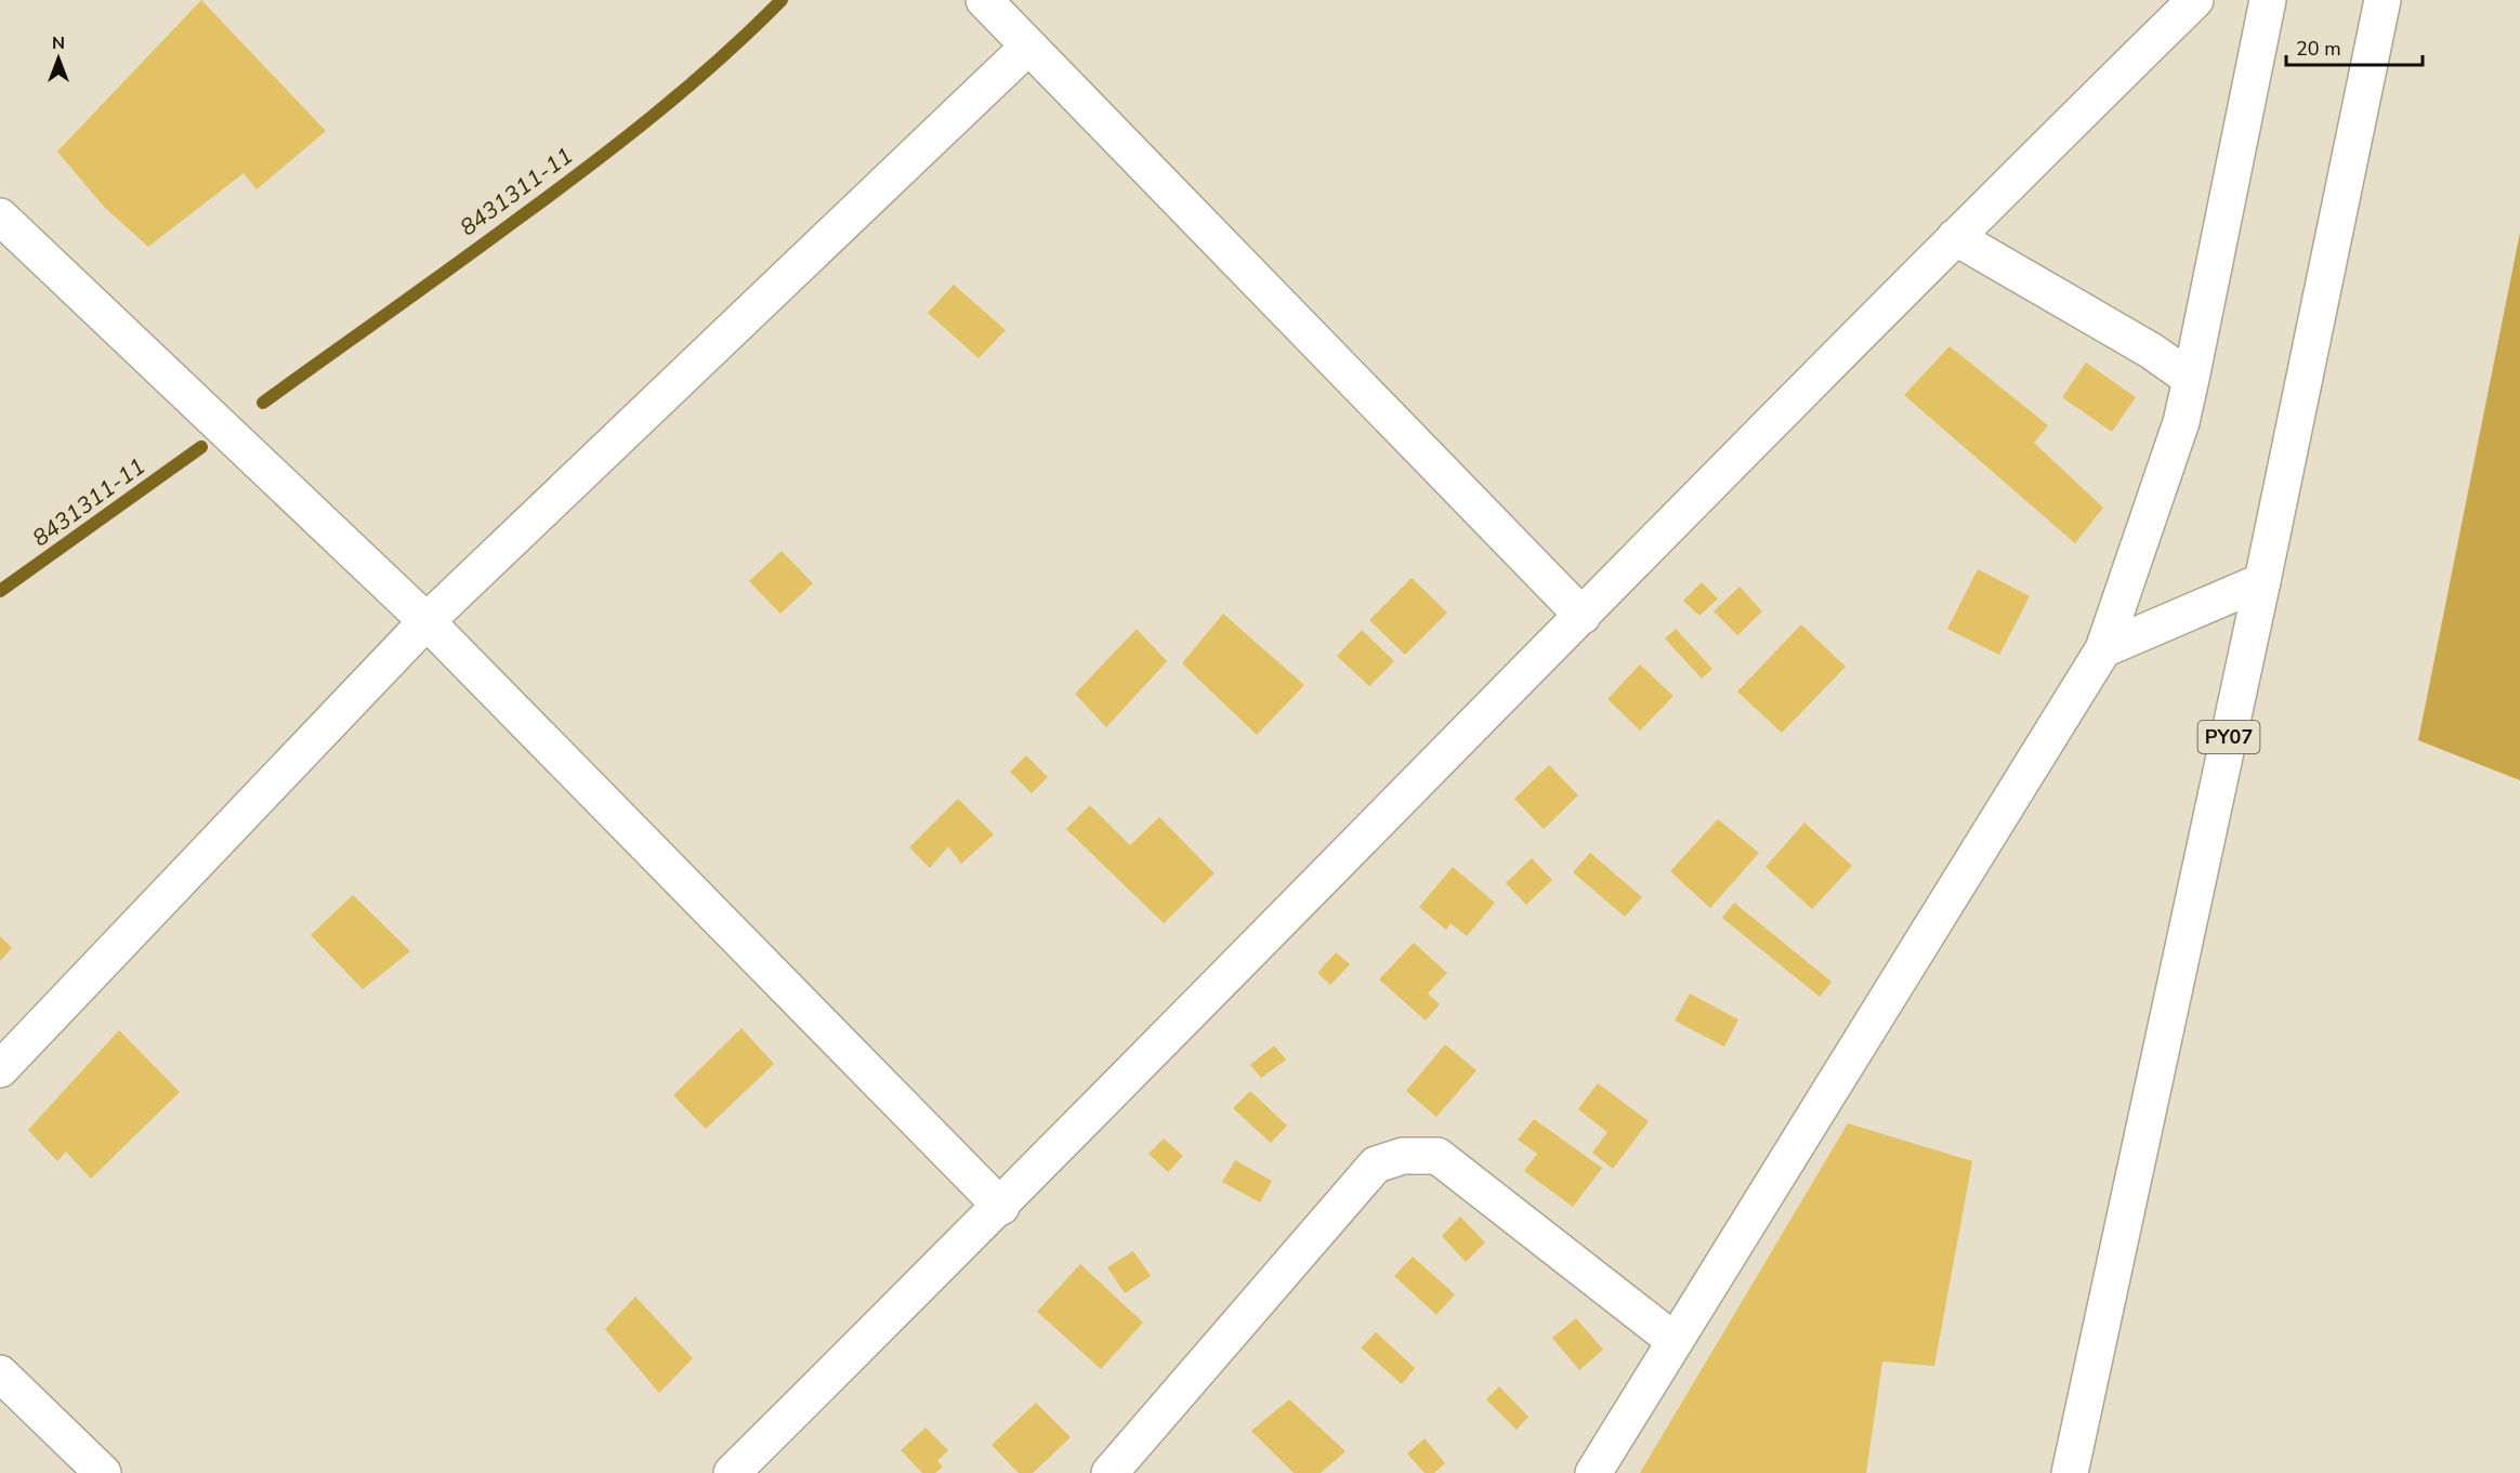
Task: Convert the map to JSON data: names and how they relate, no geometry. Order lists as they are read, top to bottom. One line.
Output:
{"streets":{"main road":["PY07"]},"water":["8431311-11"],"scale_bar":"20 m","north":"top"}
